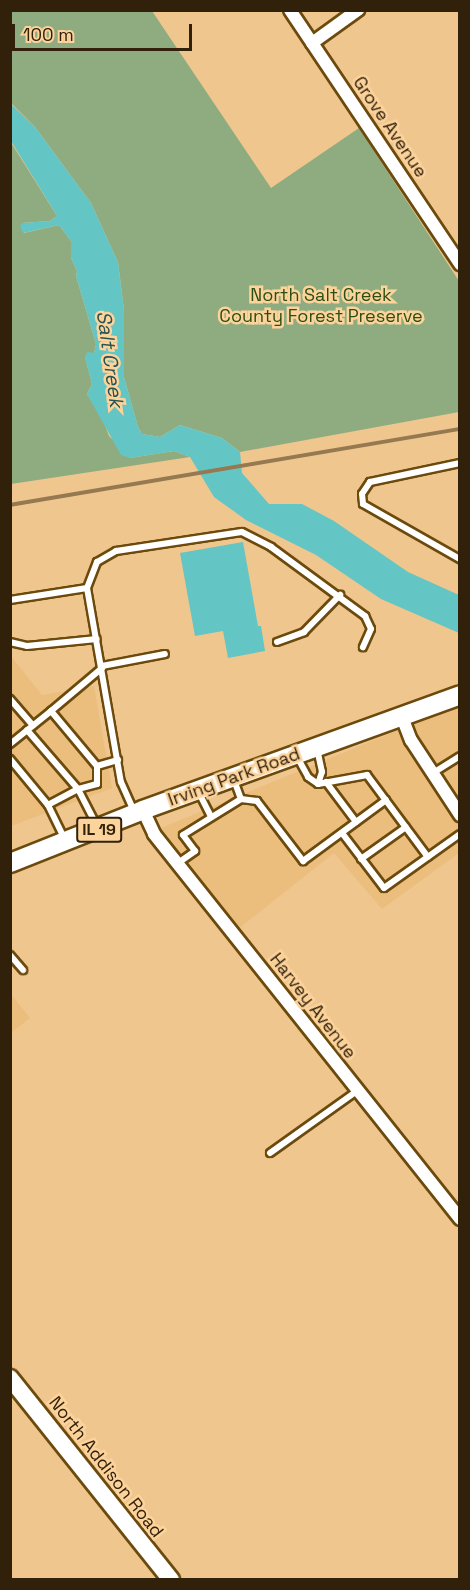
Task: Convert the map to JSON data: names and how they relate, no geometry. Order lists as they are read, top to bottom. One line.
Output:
{"streets":{"main road":["Irving Park Road","IL 19"],"street":["Grove Avenue","Harvey Avenue","North Addison Road"]},"crossings":[["Irving Park Road","Harvey Avenue"]],"water":["Salt Creek"],"parks":["North Salt Creek County Forest Preserve"],"scale_bar":"100 m"}
